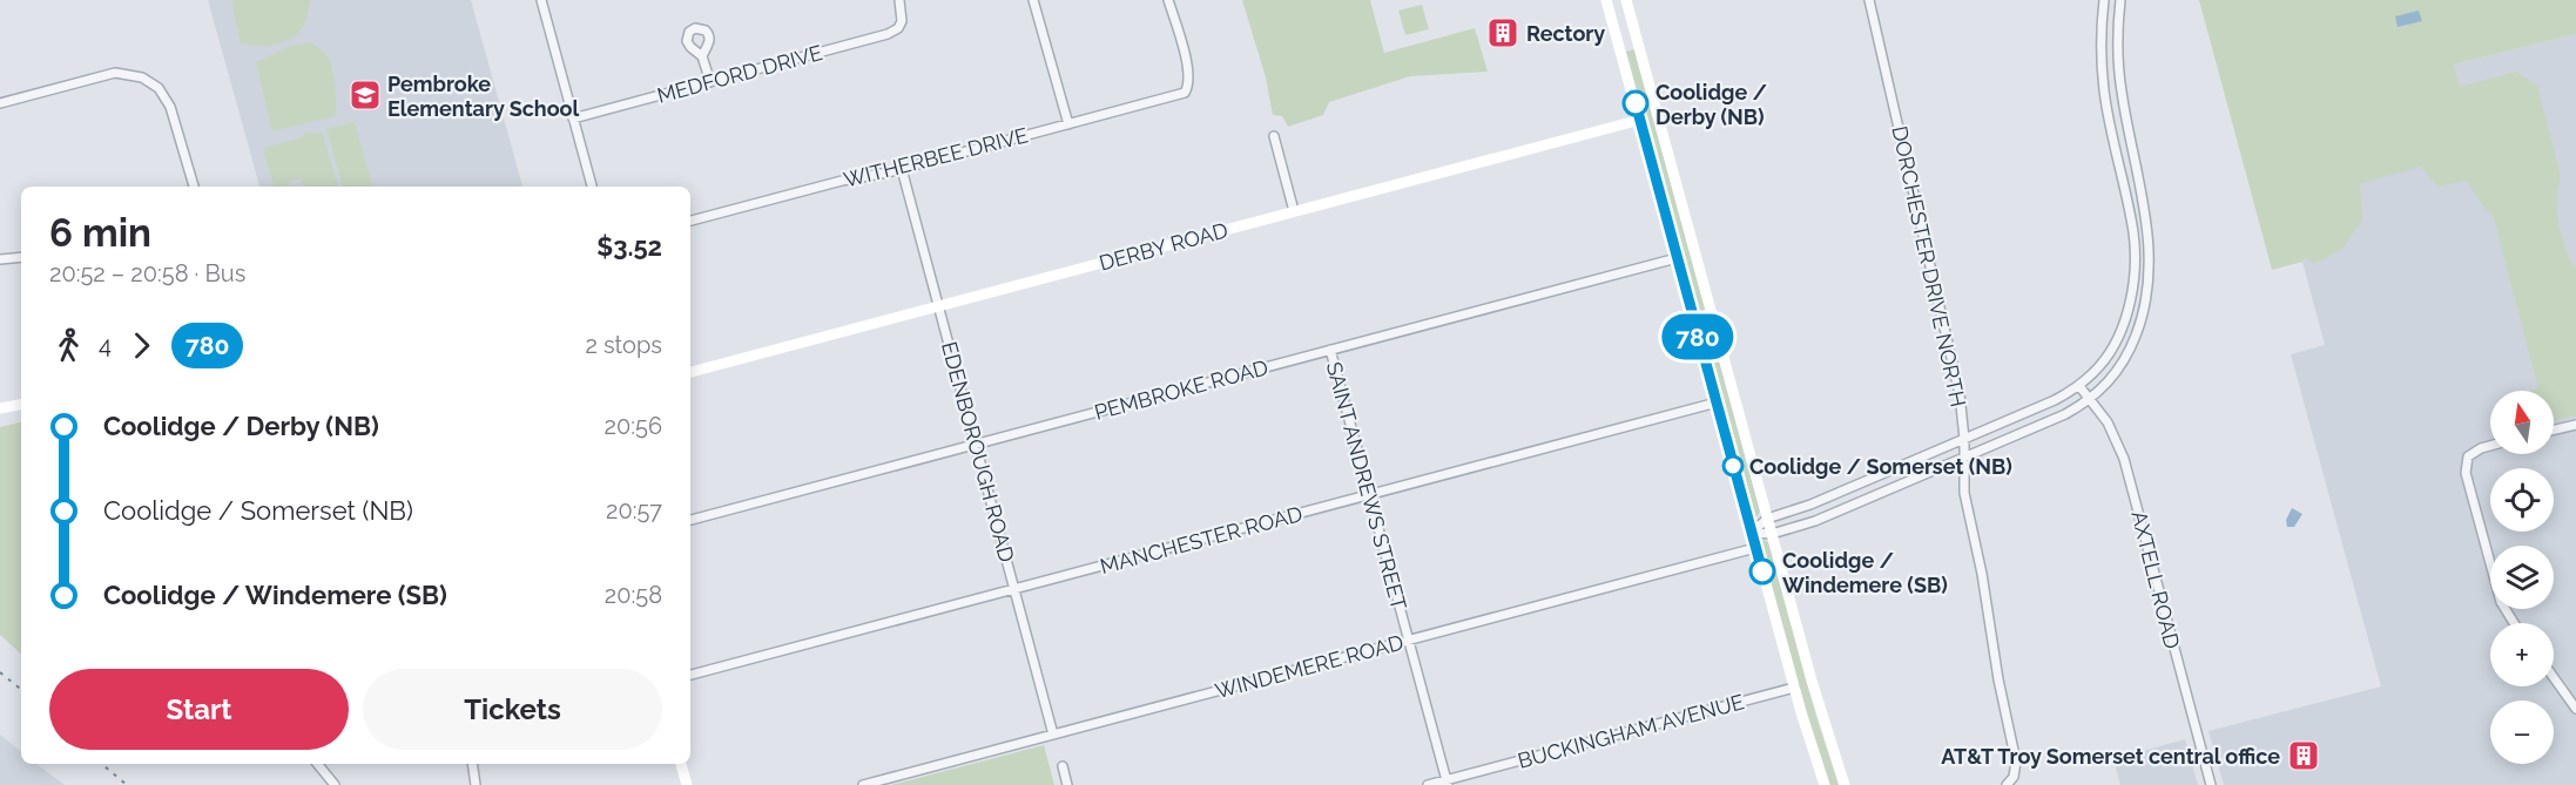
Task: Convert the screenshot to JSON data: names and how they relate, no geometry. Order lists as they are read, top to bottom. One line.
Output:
{"streets":{"main road":["DERBY ROAD"],"street":["MEDFORD DRIVE","WITHERBEE DRIVE","DORCHESTER DRIVE NORTH","PEMBROKE ROAD","EDENBOROUGH ROAD","SAINT ANDREWS STREET","MANCHESTER ROAD","AXTELL ROAD","WINDEMERE ROAD","BUCKINGHAM AVENUE"]},"crossings":[["WITHERBEE DRIVE","EDENBOROUGH ROAD"],["DERBY ROAD","EDENBOROUGH ROAD"],["PEMBROKE ROAD","EDENBOROUGH ROAD"],["PEMBROKE ROAD","SAINT ANDREWS STREET"],["EDENBOROUGH ROAD","MANCHESTER ROAD"],["EDENBOROUGH ROAD","WINDEMERE ROAD"],["SAINT ANDREWS STREET","MANCHESTER ROAD"],["SAINT ANDREWS STREET","WINDEMERE ROAD"],["SAINT ANDREWS STREET","BUCKINGHAM AVENUE"]],"places":{"building":["Rectory","AT&T Troy Somerset central office"],"school or university":["Pembroke Elementary School"],"other":["Coolidge / Derby (NB)","Coolidge / Somerset (NB)","Coolidge / Windemere (SB)"]},"lines":["bus line 780"],"north":"top","page":{"on_map":"780","heading":["6 min","20:52 – 20:58 · Bus","$3.52"],"legs":["4","780","2 stops"],"list":[{"name":"Coolidge / Derby (NB)","value":"20:56"},{"name":"Coolidge / Somerset (NB)","value":"20:57"},{"name":"Coolidge / Windemere (SB)","value":"20:58"}],"map_buttons":["+","−"],"buttons":["Start","Tickets"]}}
